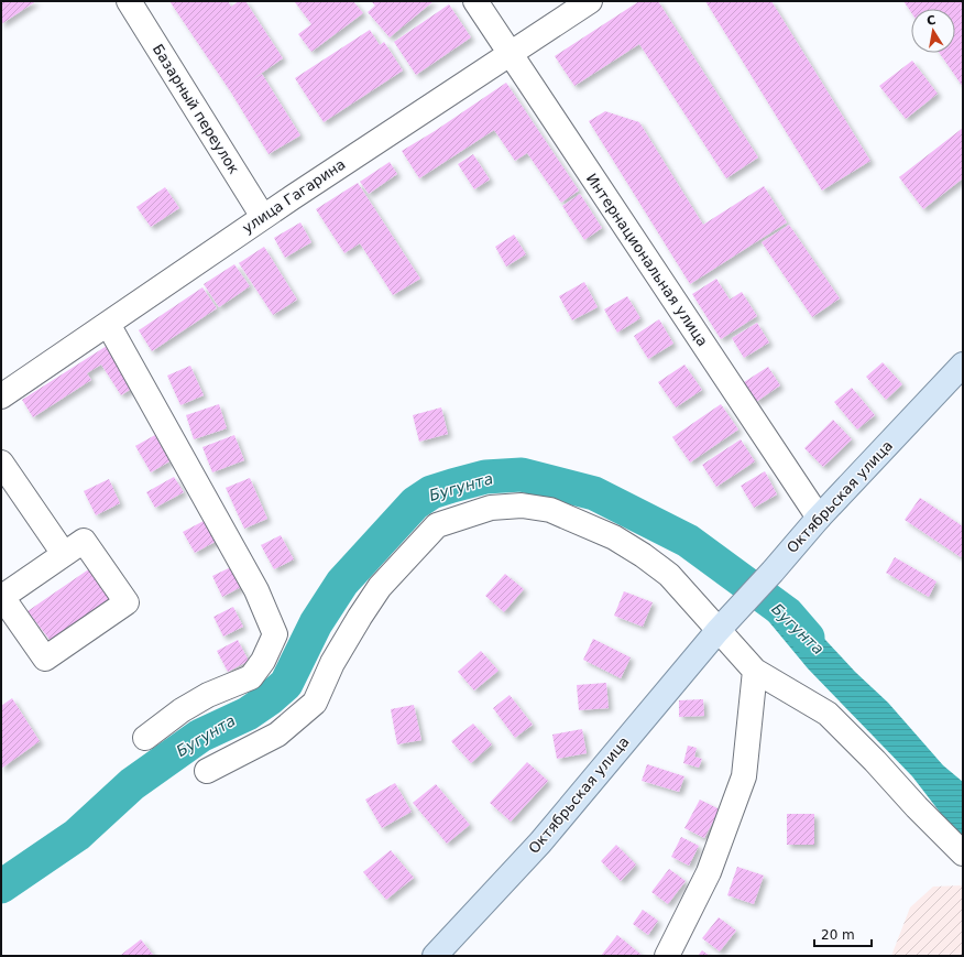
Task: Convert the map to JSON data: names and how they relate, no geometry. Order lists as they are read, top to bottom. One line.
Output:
{"streets":{"main road":["Октябрьская улица"],"street":["Базарный переулок","улица Гагарина","Интернациональная улица"]},"crossings":[["Базарный переулок","улица Гагарина"],["улица Гагарина","Интернациональная улица"],["Интернациональная улица","Октябрьская улица"]],"water":["Бугунта"],"scale_bar":"20 m","north":"top"}
